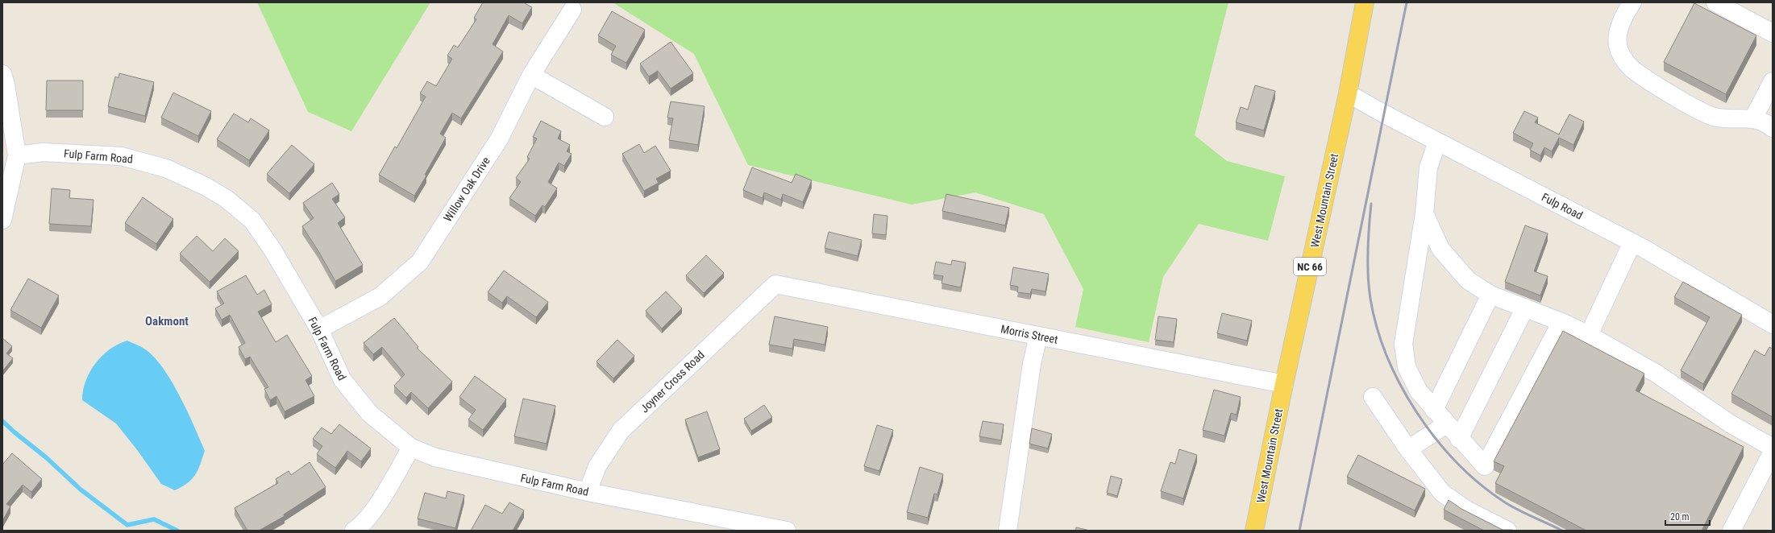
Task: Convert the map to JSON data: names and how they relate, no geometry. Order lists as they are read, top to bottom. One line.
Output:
{"streets":{"main road":["West Mountain Street","NC 66"],"street":["Fulp Farm Road","Willow Oak Drive","Fulp Road","Morris Street","Joyner Cross Road"]},"crossings":[["Fulp Farm Road","Willow Oak Drive"],["Fulp Farm Road","Joyner Cross Road"],["West Mountain Street","Fulp Road"],["West Mountain Street","Morris Street"],["Morris Street","Joyner Cross Road"]],"districts":["Oakmont"],"scale_bar":"20 m"}
